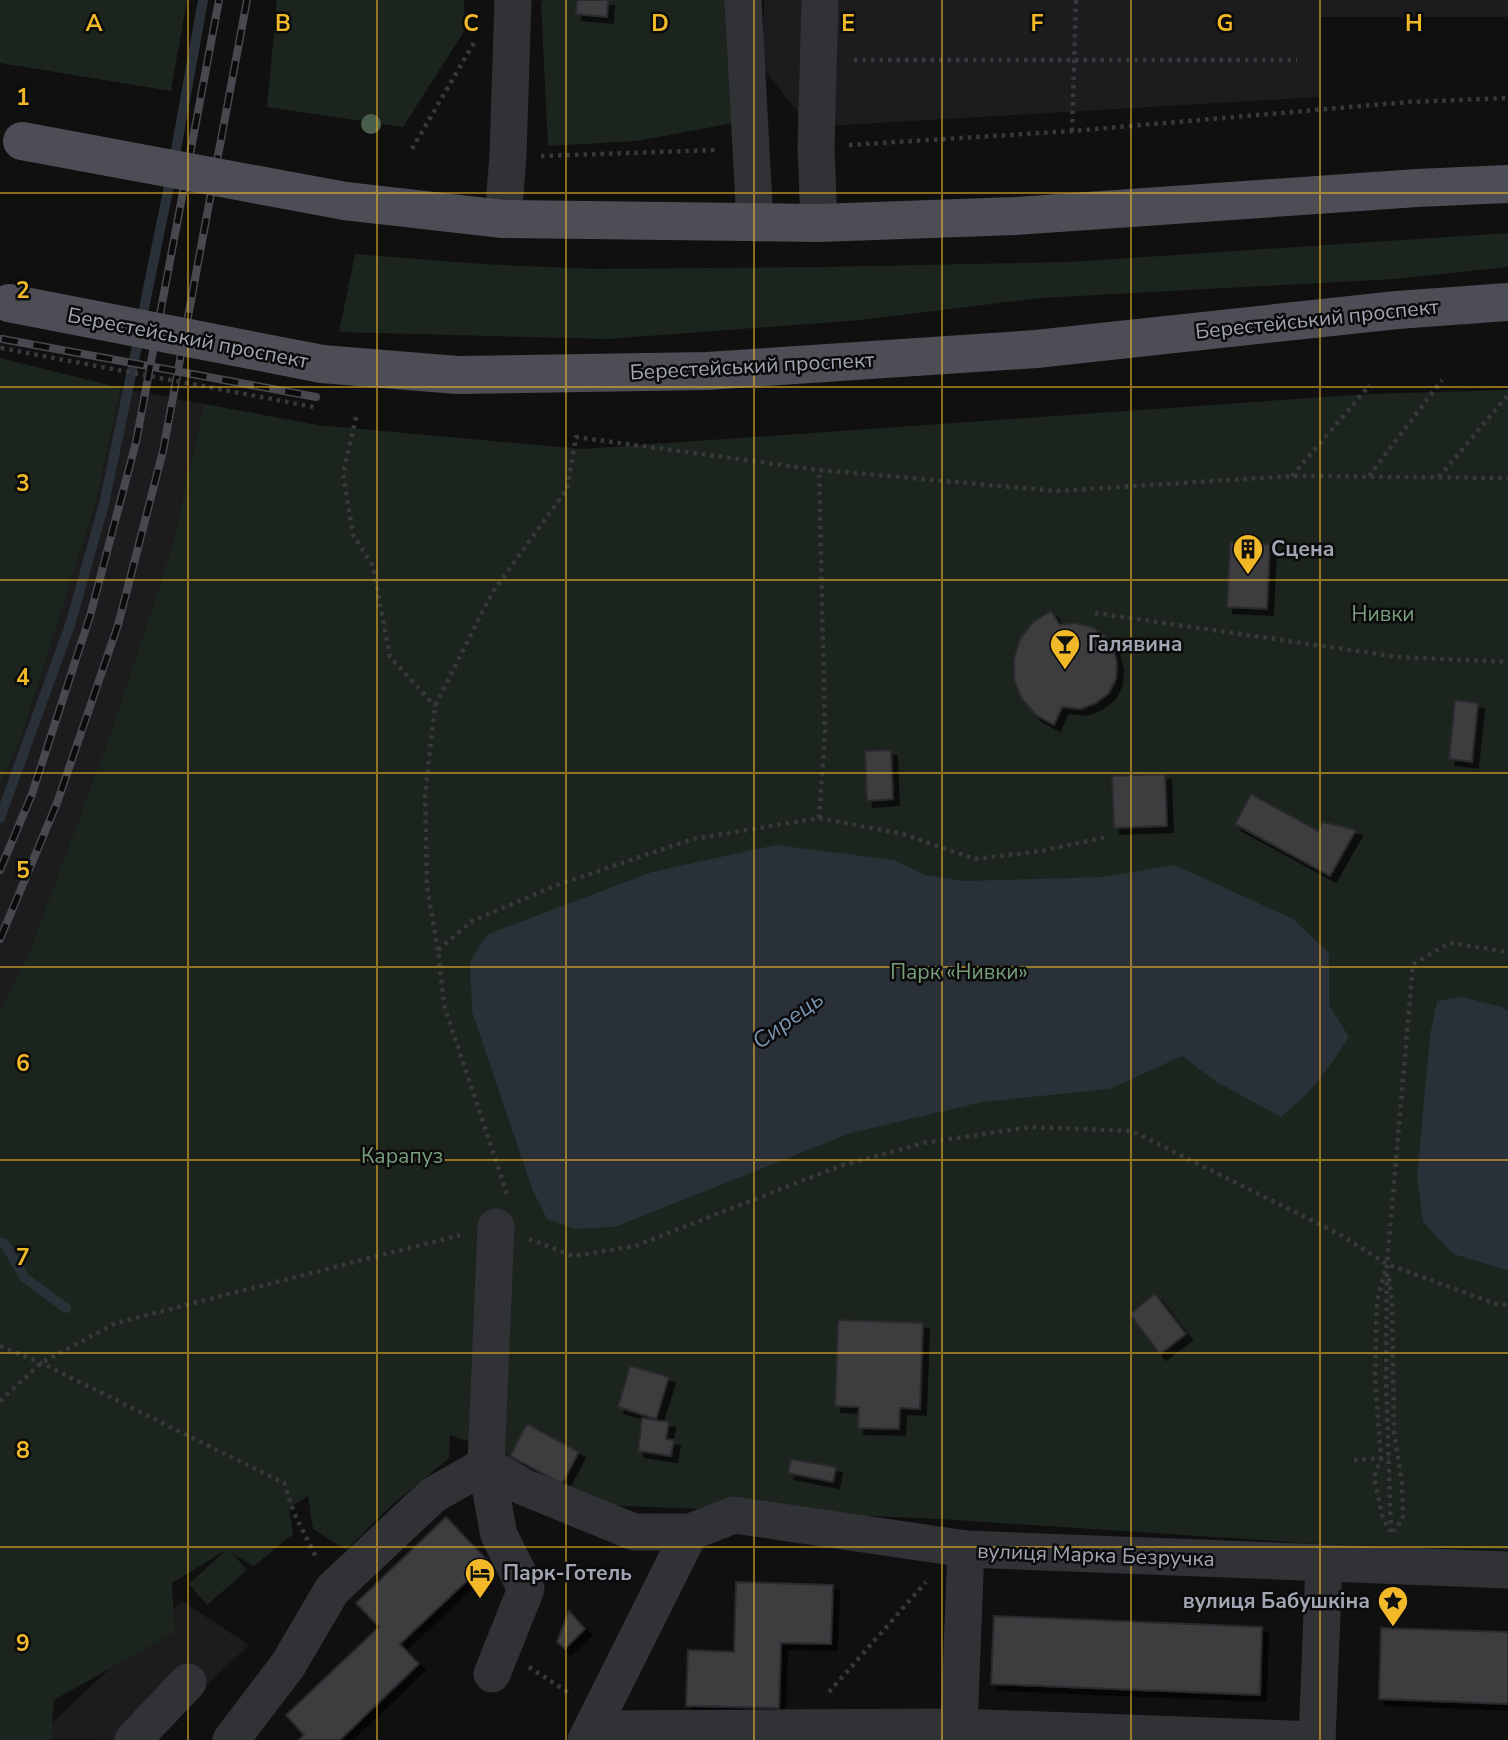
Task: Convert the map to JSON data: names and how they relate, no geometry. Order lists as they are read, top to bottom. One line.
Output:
{"streets":{"main road":["Берестейський проспект"],"street":["вулиця Марка Безручка"]},"water":["Сирець"],"parks":["Нивки","Парк «Нивки»","Карапуз"],"places":{"building":["Сцена"],"bar":["Галявина"],"hotel":["Парк-Готель"],"place":["вулиця Бабушкіна"]},"grid":{"columns":["A","B","C","D","E","F","G","H"],"rows":["1","2","3","4","5","6","7","8","9"]}}
